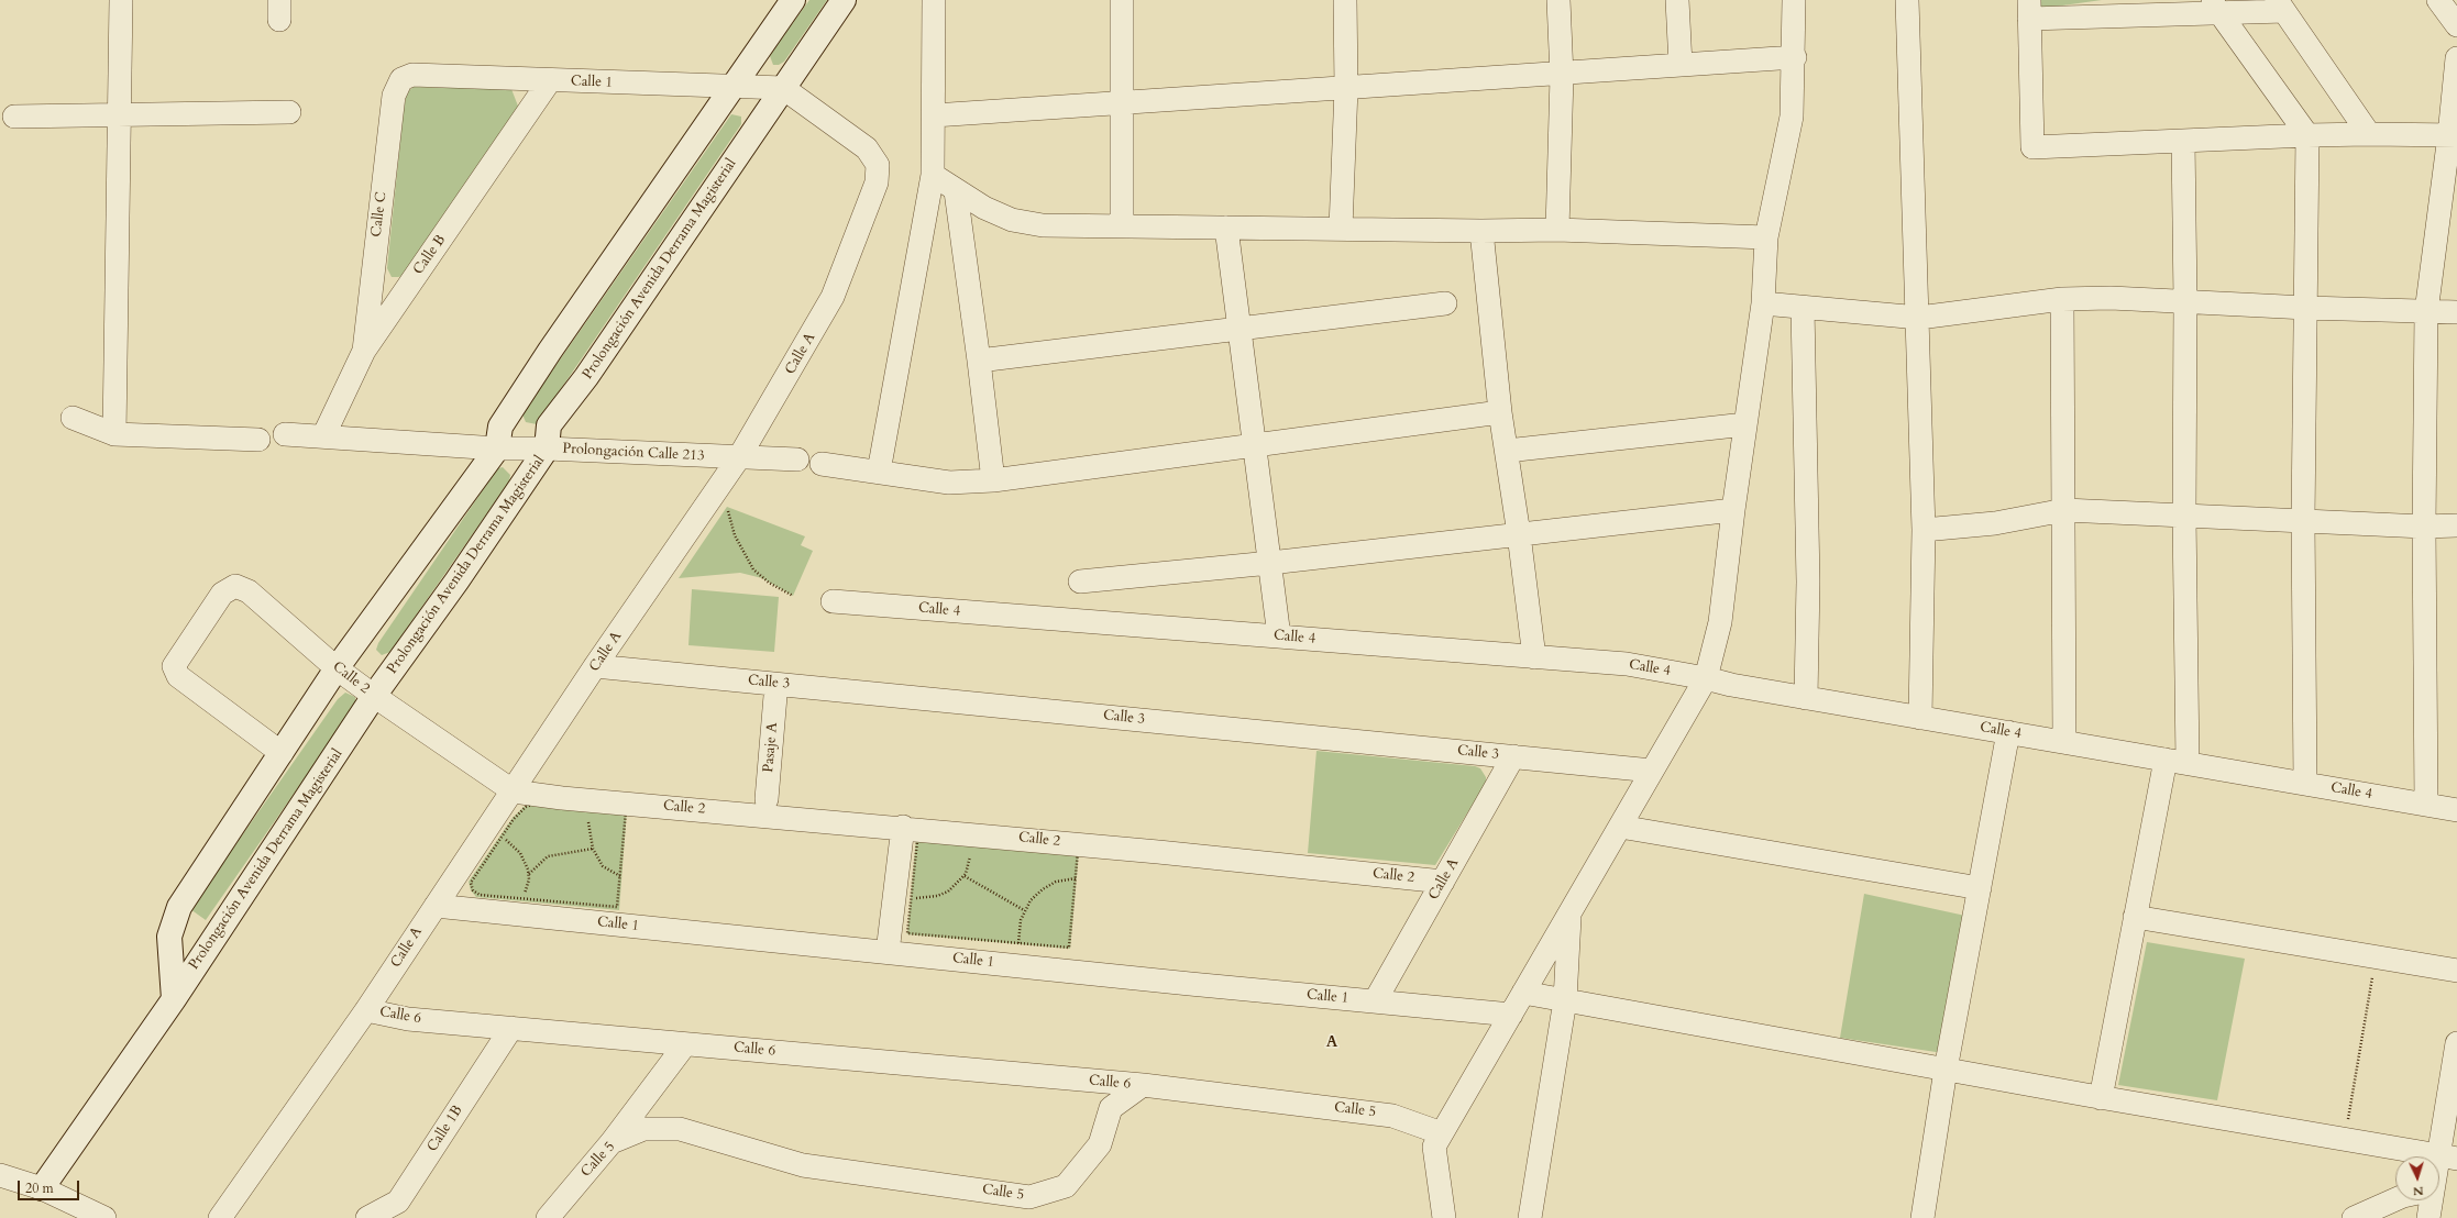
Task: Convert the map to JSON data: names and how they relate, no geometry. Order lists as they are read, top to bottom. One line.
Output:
{"streets":{"street":["Calle 1","Calle C","Calle B","Prolongación Avenida Derrama Magisterial","Calle A","Prolongación Calle 213","Calle 4","Calle 2","Calle 3","Pasaje A","Calle 6","Calle 5","Calle 1B"]},"crossings":[["Calle 1","Calle C"],["Calle 1","Calle B"],["Calle 1","Prolongación Avenida Derrama Magisterial"],["Calle 1","Calle A"],["Calle C","Calle B"],["Calle B","Prolongación Calle 213"],["Prolongación Avenida Derrama Magisterial","Calle A"],["Prolongación Avenida Derrama Magisterial","Prolongación Calle 213"],["Prolongación Avenida Derrama Magisterial","Calle 2"],["Calle A","Prolongación Calle 213"],["Calle A","Calle 2"],["Calle A","Calle 3"],["Calle A","Calle 6"],["Calle 6","Calle 5"],["Calle 6","Calle 1B"]],"districts":["A"],"scale_bar":"20 m","north":"bottom"}
